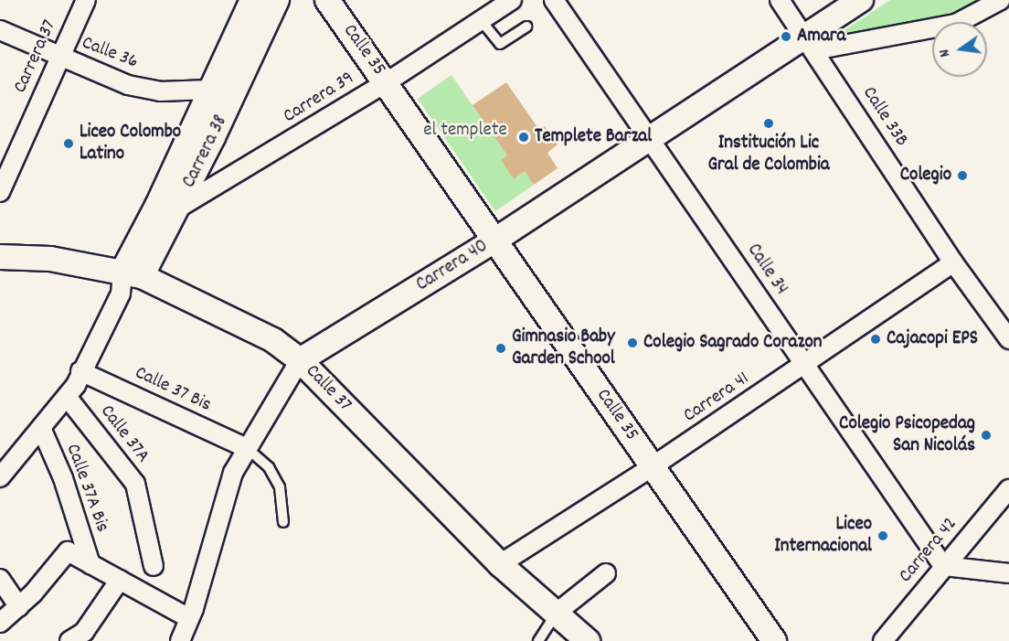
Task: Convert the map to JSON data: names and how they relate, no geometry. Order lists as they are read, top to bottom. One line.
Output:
{"streets":{"street":["Calle 35","Calle 36","Carrera 37","Carrera 39","Calle 33B","Carrera 38","Carrera 40","Calle 34","Calle 37","Calle 37 Bis","Carrera 41","Calle 37A","Calle 37A Bis","Carrera 42"]},"crossings":[["Calle 35","Carrera 39"],["Calle 35","Carrera 40"],["Calle 35","Carrera 41"],["Calle 36","Carrera 37"],["Calle 36","Carrera 38"],["Carrera 39","Carrera 38"],["Calle 33B","Carrera 40"],["Calle 33B","Carrera 41"],["Carrera 38","Calle 37"],["Carrera 38","Calle 37 Bis"],["Carrera 38","Calle 37A"],["Carrera 38","Calle 37A Bis"],["Carrera 40","Calle 34"],["Carrera 40","Calle 37"],["Carrera 40","Calle 37 Bis"],["Carrera 40","Calle 37A Bis"],["Calle 34","Carrera 41"],["Calle 34","Carrera 42"],["Calle 37","Carrera 41"]],"parks":["el templete"],"places":["Amara","Institución Lic Gral de Colombia","Templete Barzal","Liceo Colombo Latino","Colegio","Cajacopi EPS","Colegio Sagrado Corazon","Gimnasio Baby Garden School","Colegio Psicopedag San Nicolás","Liceo Internacional"],"north":"left"}
